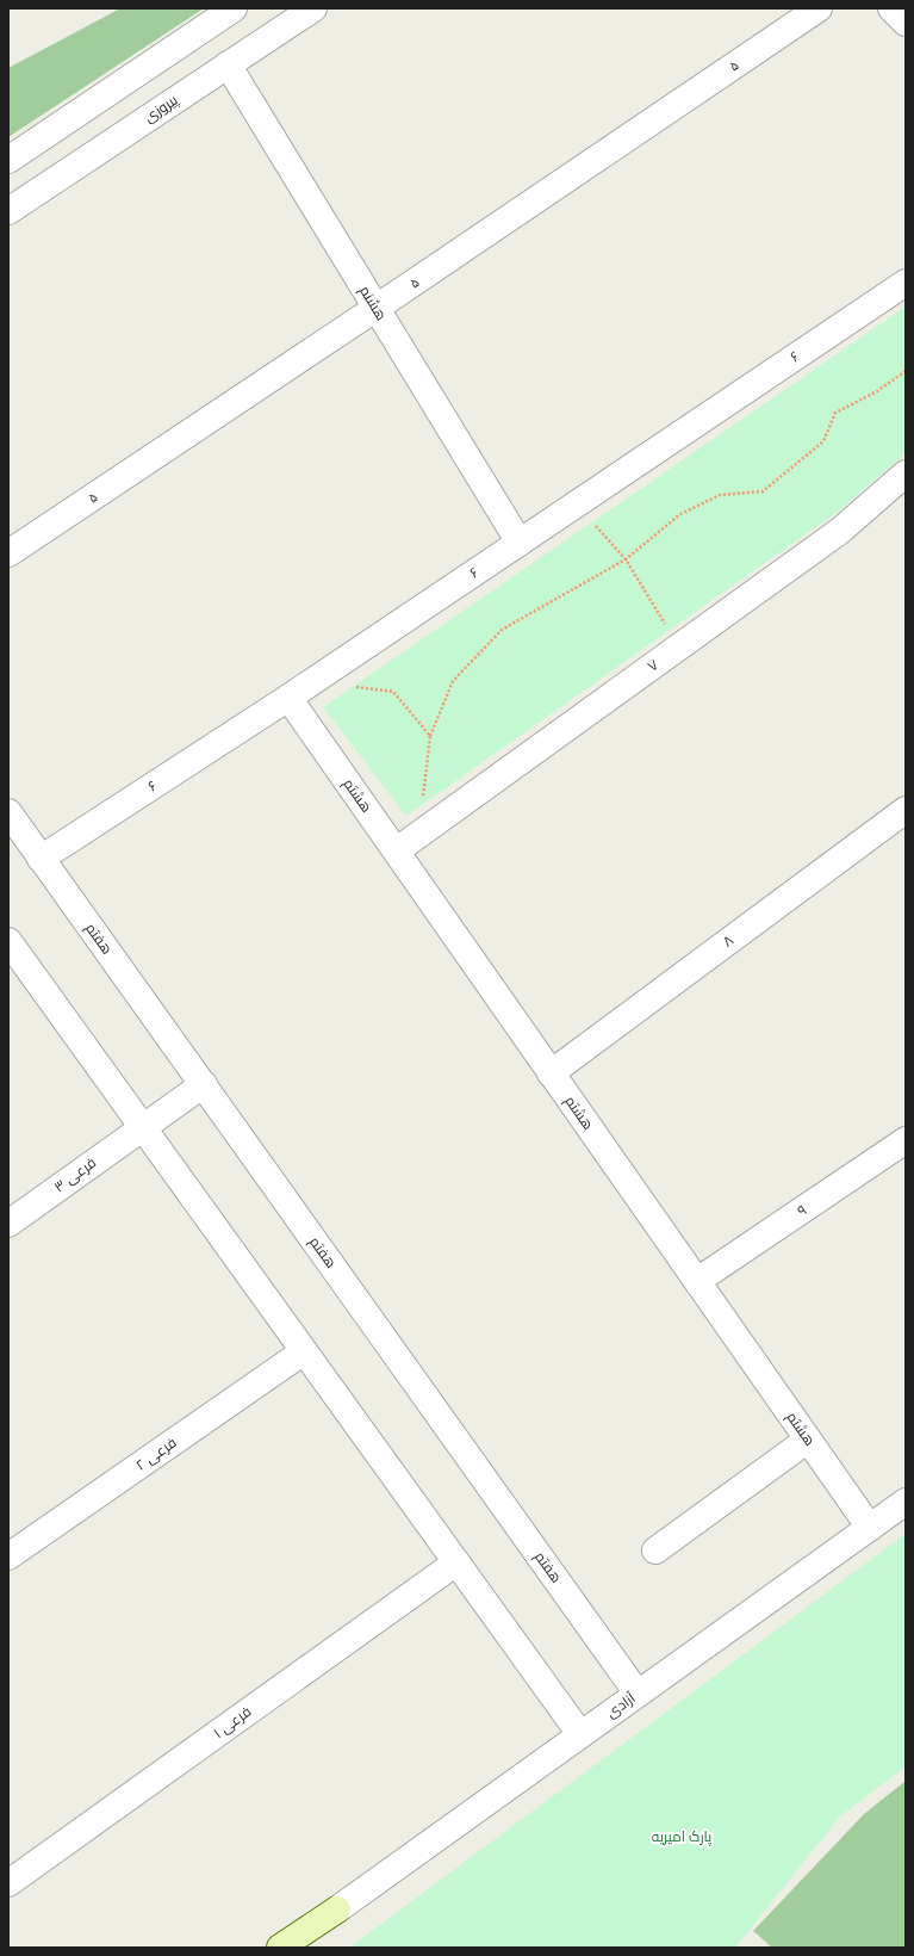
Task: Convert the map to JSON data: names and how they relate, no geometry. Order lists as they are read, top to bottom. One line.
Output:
{"streets":{"main road":["آزادی"],"street":["۵","پیروزی","هشنم","۶","۷","هشتم","هفتم","۸","فرعی ۳","۹","فرعی ۲","فرعی ۱"]},"crossings":[["۵","هشنم"],["پیروزی","هشنم"],["هشنم","۶"],["۶","هشتم"],["۶","هفتم"],["۷","هشتم"],["هشتم","۸"],["هشتم","۹"],["هشتم","آزادی"],["هفتم","فرعی ۳"],["هفتم","آزادی"]],"parks":["پارک امیریه"]}
